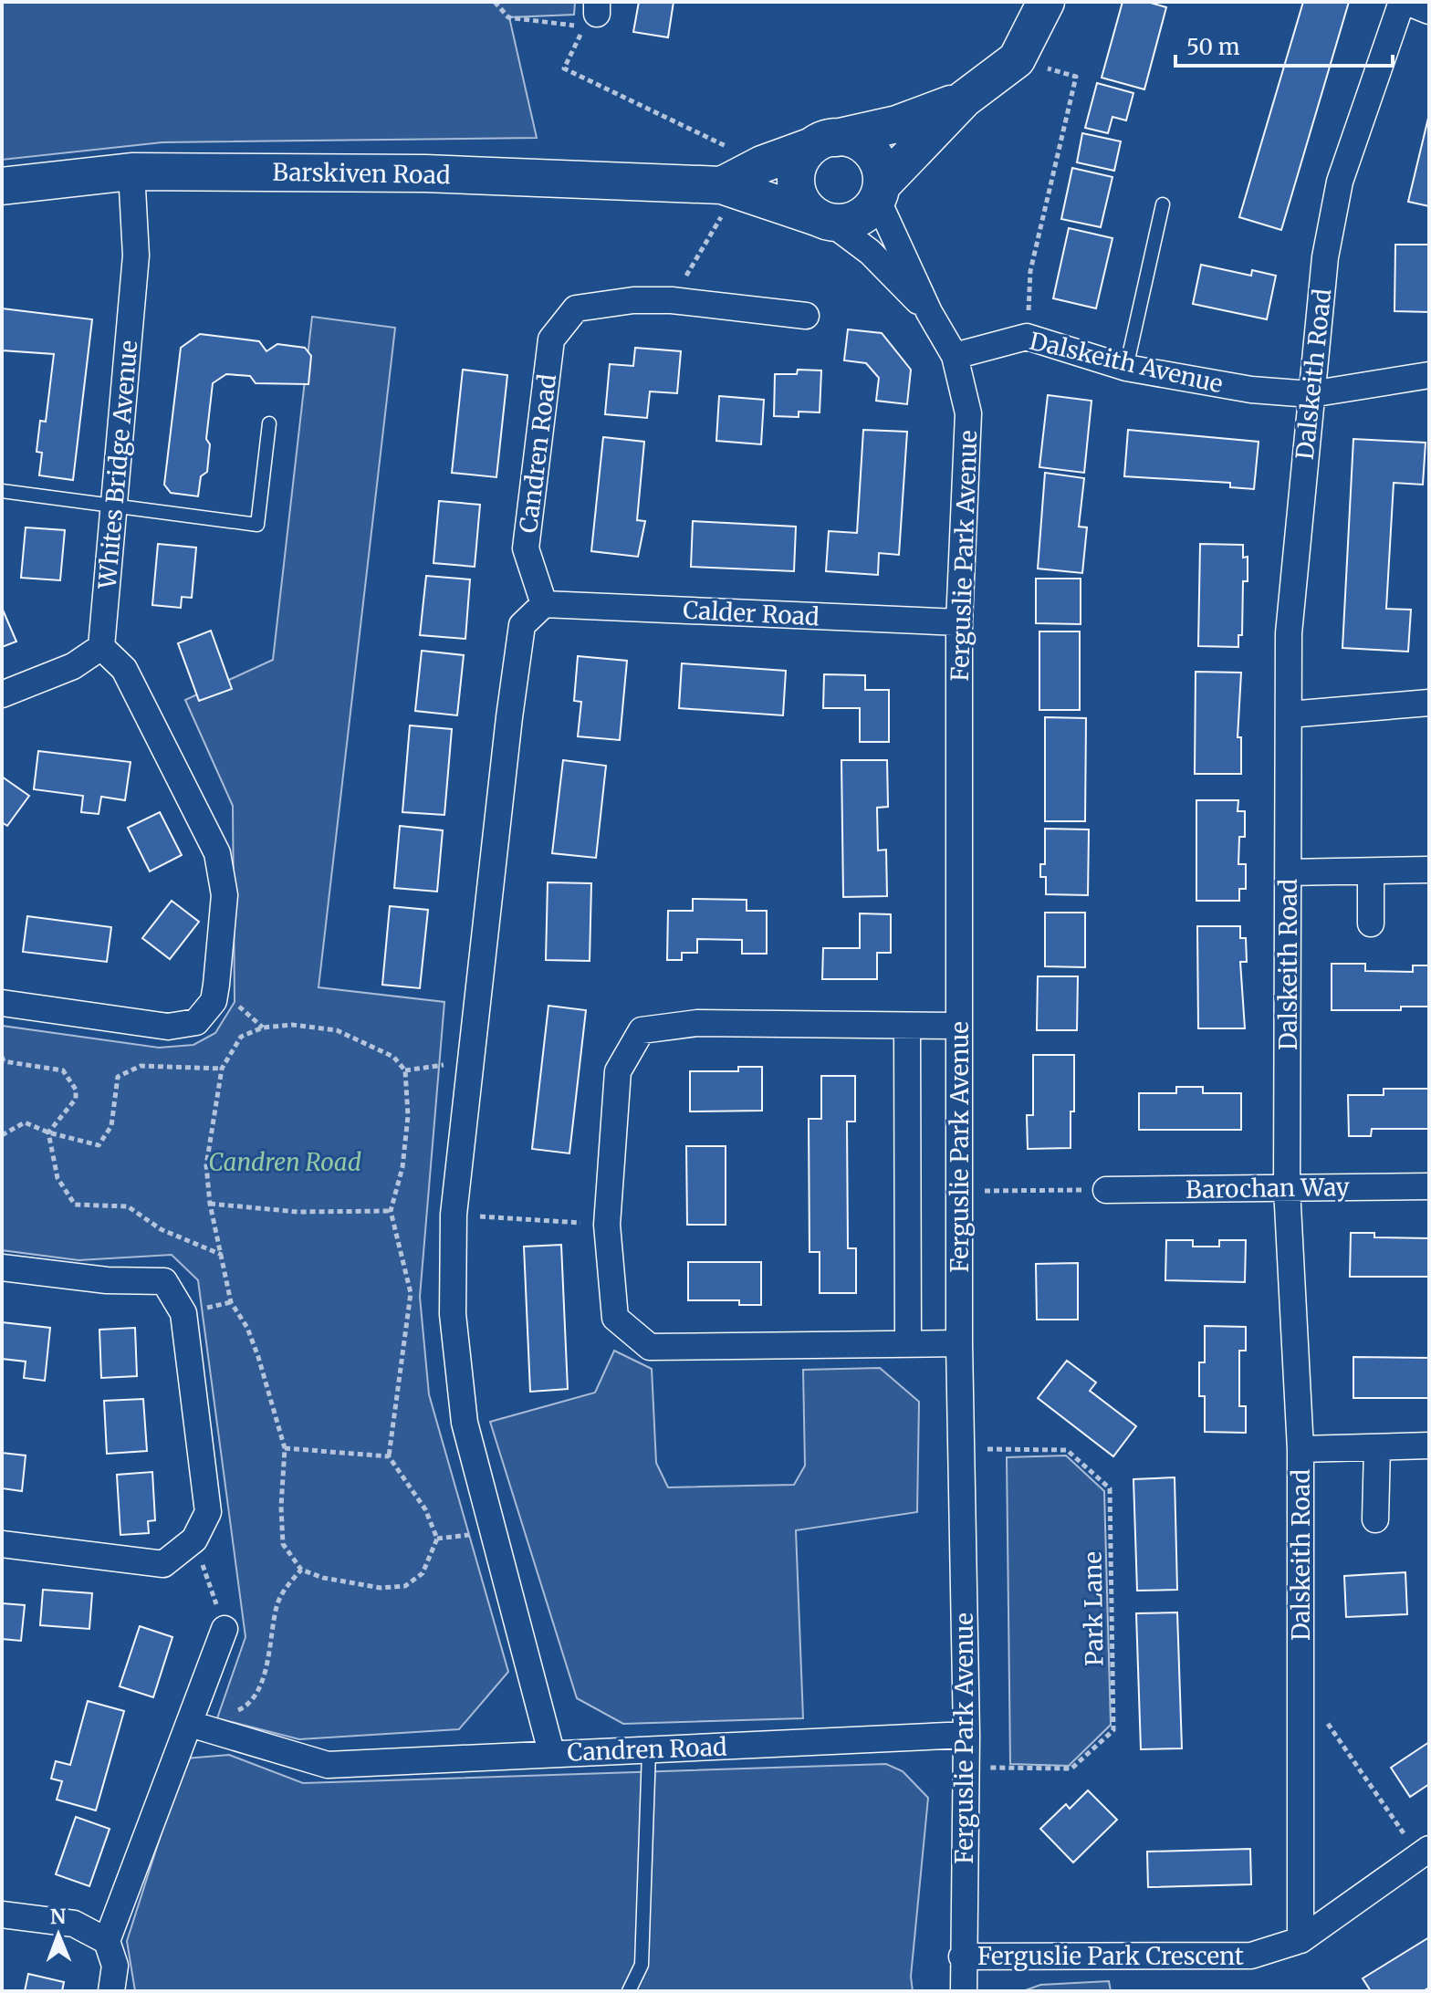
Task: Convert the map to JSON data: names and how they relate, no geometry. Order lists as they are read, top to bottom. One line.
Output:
{"streets":{"street":["Barskiven Road","Dalskeith Avenue","Dalskeith Road","Candren Road","Whites Bridge Avenue","Ferguslie Park Avenue","Calder Road","Barochan Way","Ferguslie Park Crescent"],"path":["Park Lane"]},"crossings":[["Barskiven Road","Whites Bridge Avenue"],["Barskiven Road","Ferguslie Park Avenue"],["Dalskeith Avenue","Dalskeith Road"],["Dalskeith Avenue","Ferguslie Park Avenue"],["Dalskeith Road","Barochan Way"],["Dalskeith Road","Ferguslie Park Crescent"],["Candren Road","Ferguslie Park Avenue"],["Candren Road","Calder Road"],["Ferguslie Park Avenue","Calder Road"],["Ferguslie Park Avenue","Park Lane"],["Ferguslie Park Avenue","Ferguslie Park Crescent"]],"parks":["Candren Road"],"scale_bar":"50 m","north":"top"}
